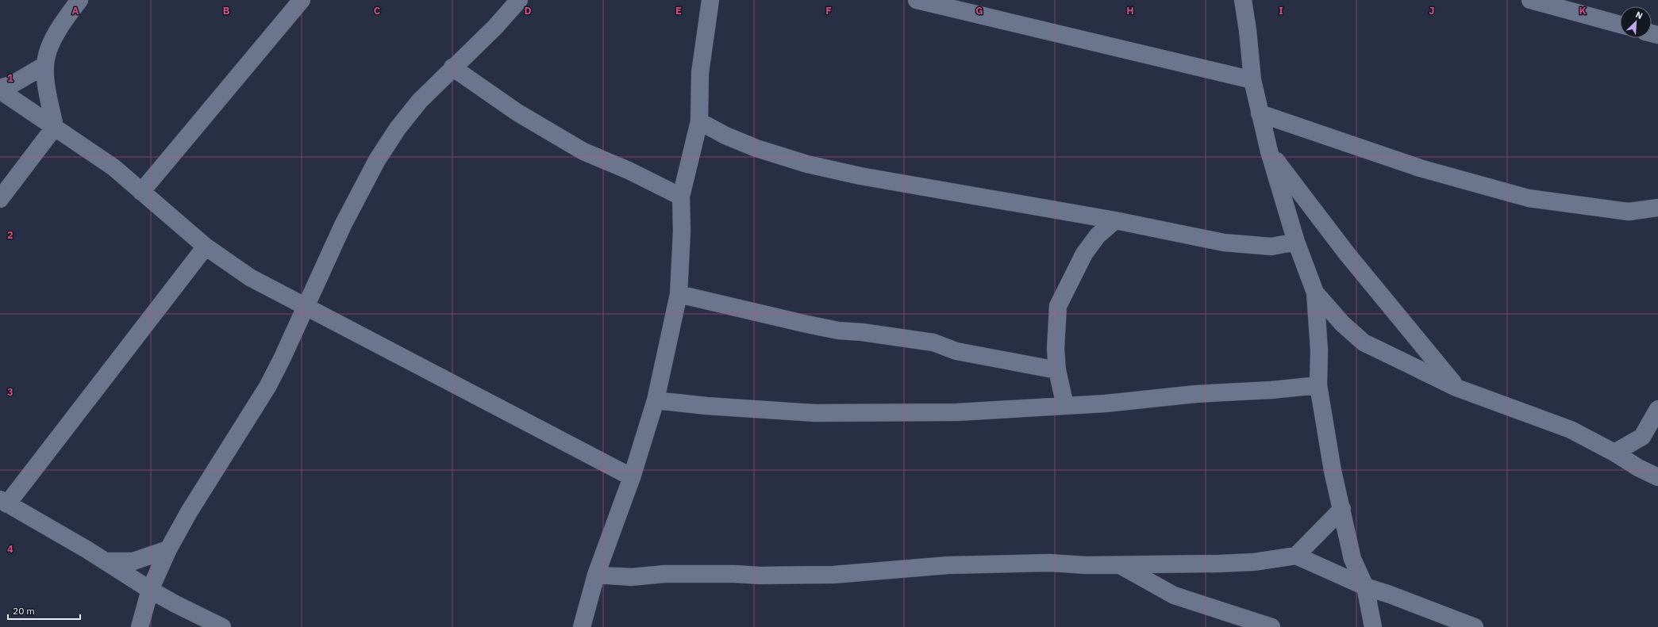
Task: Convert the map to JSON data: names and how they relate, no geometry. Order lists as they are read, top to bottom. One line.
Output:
{"scale_bar":"20 m","north":"top right","grid":{"columns":["A","B","C","D","E","F","G","H","I","J","K"],"rows":["1","2","3","4"]}}
